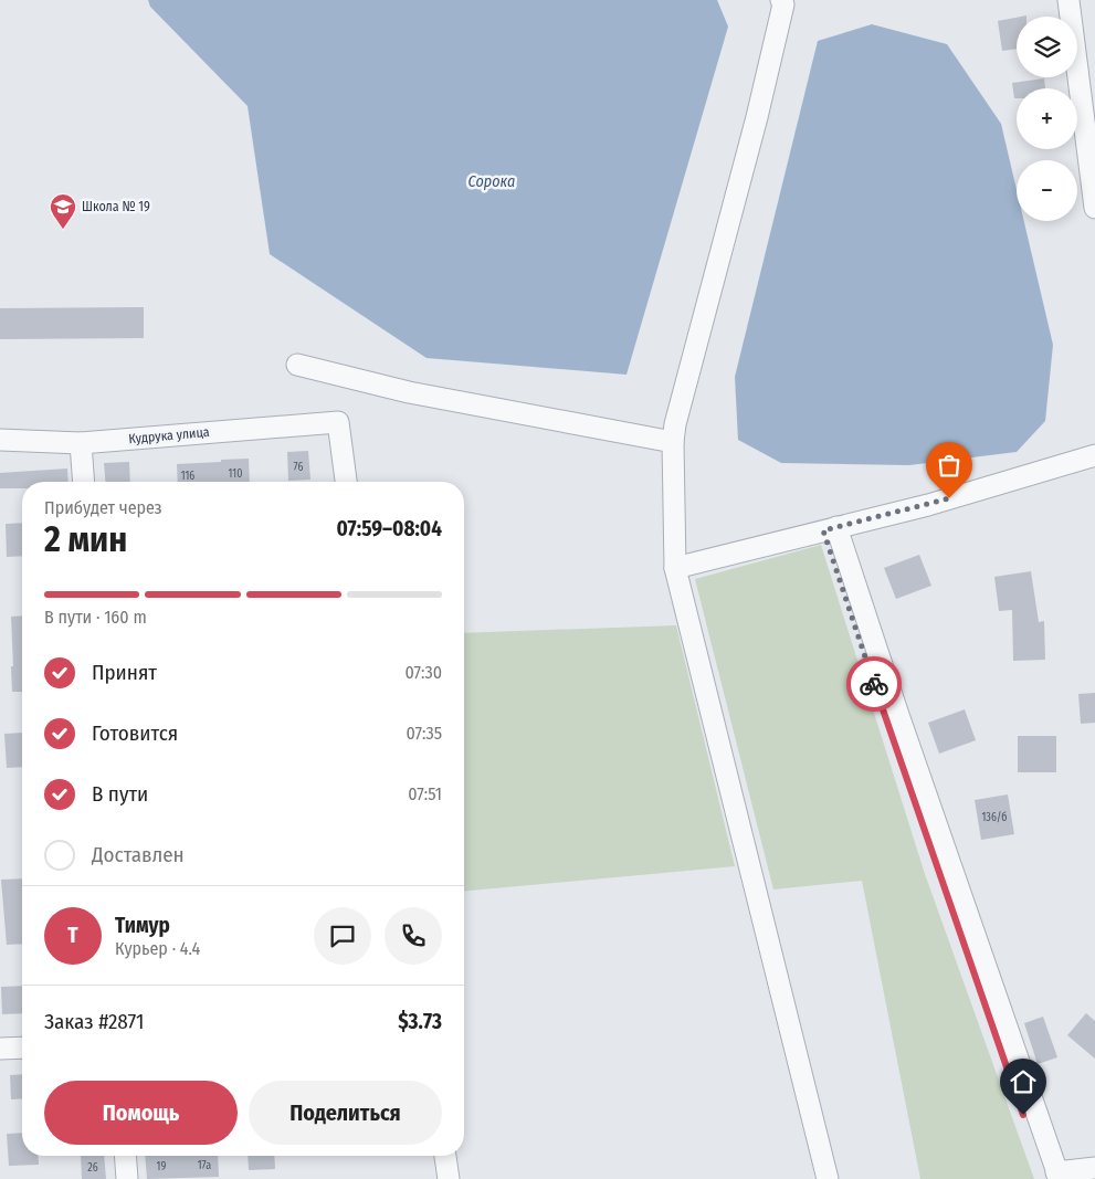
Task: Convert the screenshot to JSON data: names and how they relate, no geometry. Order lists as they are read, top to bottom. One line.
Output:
{"streets":{"street":["Кудрука улица"]},"water":["Сорока"],"places":{"school or university":["Школа № 19"]},"house_numbers":["76","110","116","136/б","17a","19","26"],"page":{"map_buttons":["+","−"],"heading":["2 мин","Прибудет через","07:59–08:04"],"panel":["Тимур","Курьер · 4.4","Заказ #2871","$3.73"],"bar":"В пути · 160 m","list":[["Принят","07:30"],["Готовится","07:35"],["В пути","07:51"],"Доставлен"],"round":"Т","buttons":["Помощь","Поделиться"]}}
